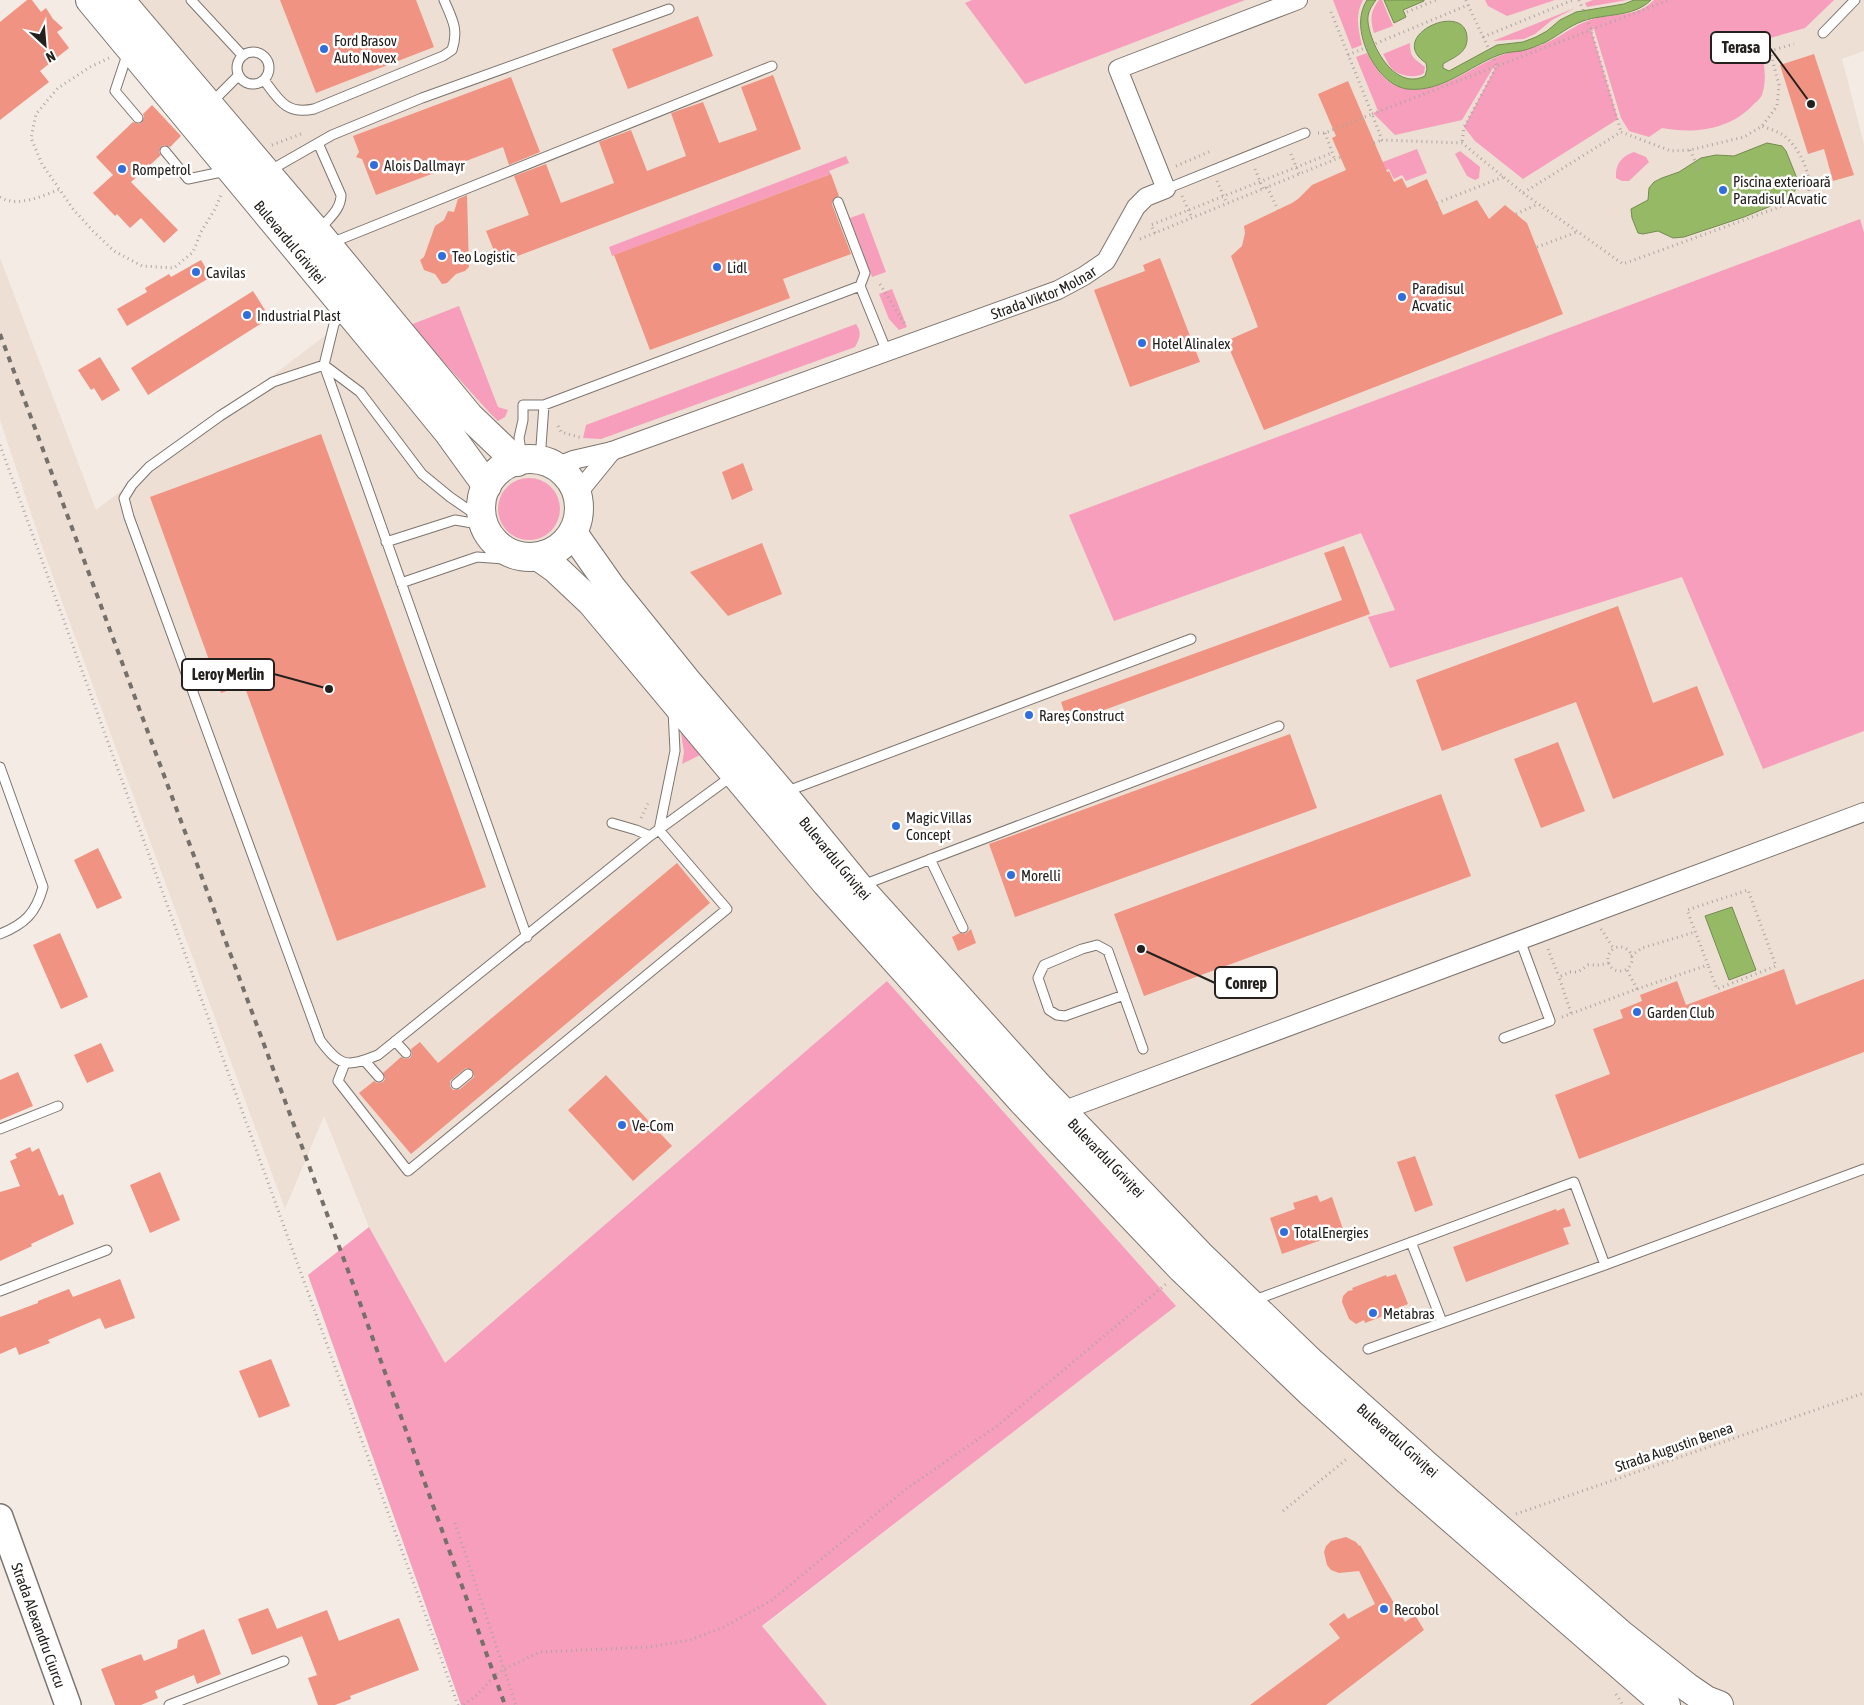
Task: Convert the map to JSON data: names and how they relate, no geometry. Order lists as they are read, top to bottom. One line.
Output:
{"streets":{"main road":["Bulevardul Griviței"],"street":["Strada Viktor Molnar","Strada Alexandru Ciurcu"],"path":["Strada Augustin Benea"]},"crossings":[["Bulevardul Griviței","Strada Viktor Molnar"],["Bulevardul Griviței","Strada Augustin Benea"]],"places":["Ford Brasov Auto Novex","Terasa","Alois Dallmayr","Rompetrol","Piscina exterioară Paradisul Acvatic","Teo Logistic","Lidl","Cavilas","Paradisul Acvatic","Industrial Plast","Hotel Alinalex","Leroy Merlin","Rareș Construct","Magic Villas Concept","Morelli","Conrep","Garden Club","Ve-Com","TotalEnergies","Metabras","Recobol"],"north":"bottom right"}
